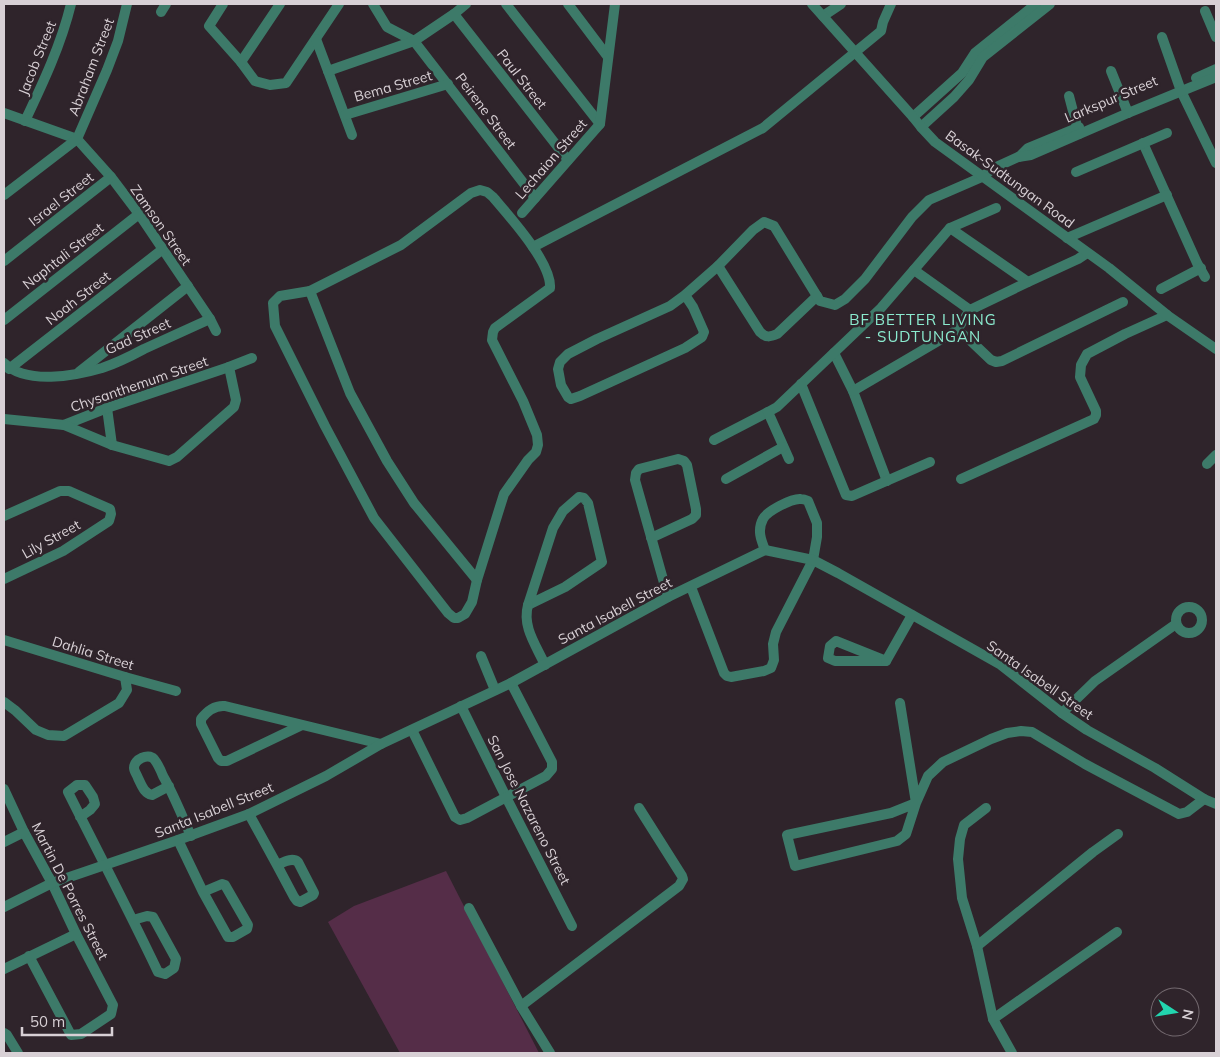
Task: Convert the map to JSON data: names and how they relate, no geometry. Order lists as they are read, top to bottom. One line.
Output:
{"streets":{"street":["Jacob Street","Abraham Street","Paul Street","Bema Street","Larkspur Street","Peirene Street","Lechaion Street","Basak-Sudtungan Road","Israel Street","Zamson Street","Naphtali Street","Noah Street","Gad Street","Chysanthemum Street","Lily Street","Santa Isabell Street","Dahlia Street","San Jose Nazareno Street","Martin De Porres Street"]},"crossings":[["Abraham Street","Zamson Street"],["Paul Street","Lechaion Street"],["Bema Street","Peirene Street"],["Larkspur Street","Basak-Sudtungan Road"],["Peirene Street","Lechaion Street"],["Israel Street","Zamson Street"],["Zamson Street","Naphtali Street"],["Zamson Street","Noah Street"],["Zamson Street","Gad Street"],["Noah Street","Gad Street"],["Santa Isabell Street","San Jose Nazareno Street"],["Santa Isabell Street","Martin De Porres Street"]],"districts":["BF BETTER LIVING - SUDTUNGAN"],"scale_bar":"50 m","north":"right"}
